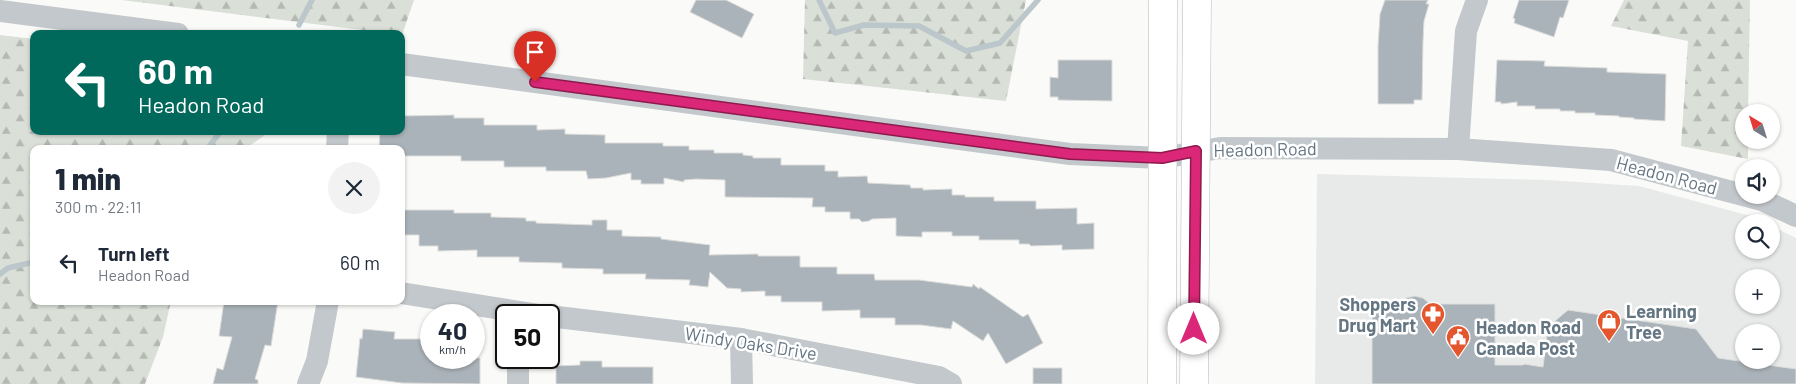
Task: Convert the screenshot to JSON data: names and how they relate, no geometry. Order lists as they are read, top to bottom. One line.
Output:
{"streets":{"street":["Headon Road","Windy Oaks Drive"]},"places":{"pharmacy":["Shoppers Drug Mart"],"shop":["Learning Tree"],"public building":["Headon Road Canada Post"]},"north":"top left","page":{"turn":["60 m","Headon Road"],"map_buttons":["+","−"],"heading":["1 min","300 m · 22:11"],"list":[{"name":"Turn left","note":"Headon Road","value":"60 m"}],"speed":"40 km/h","limit":"50"}}
